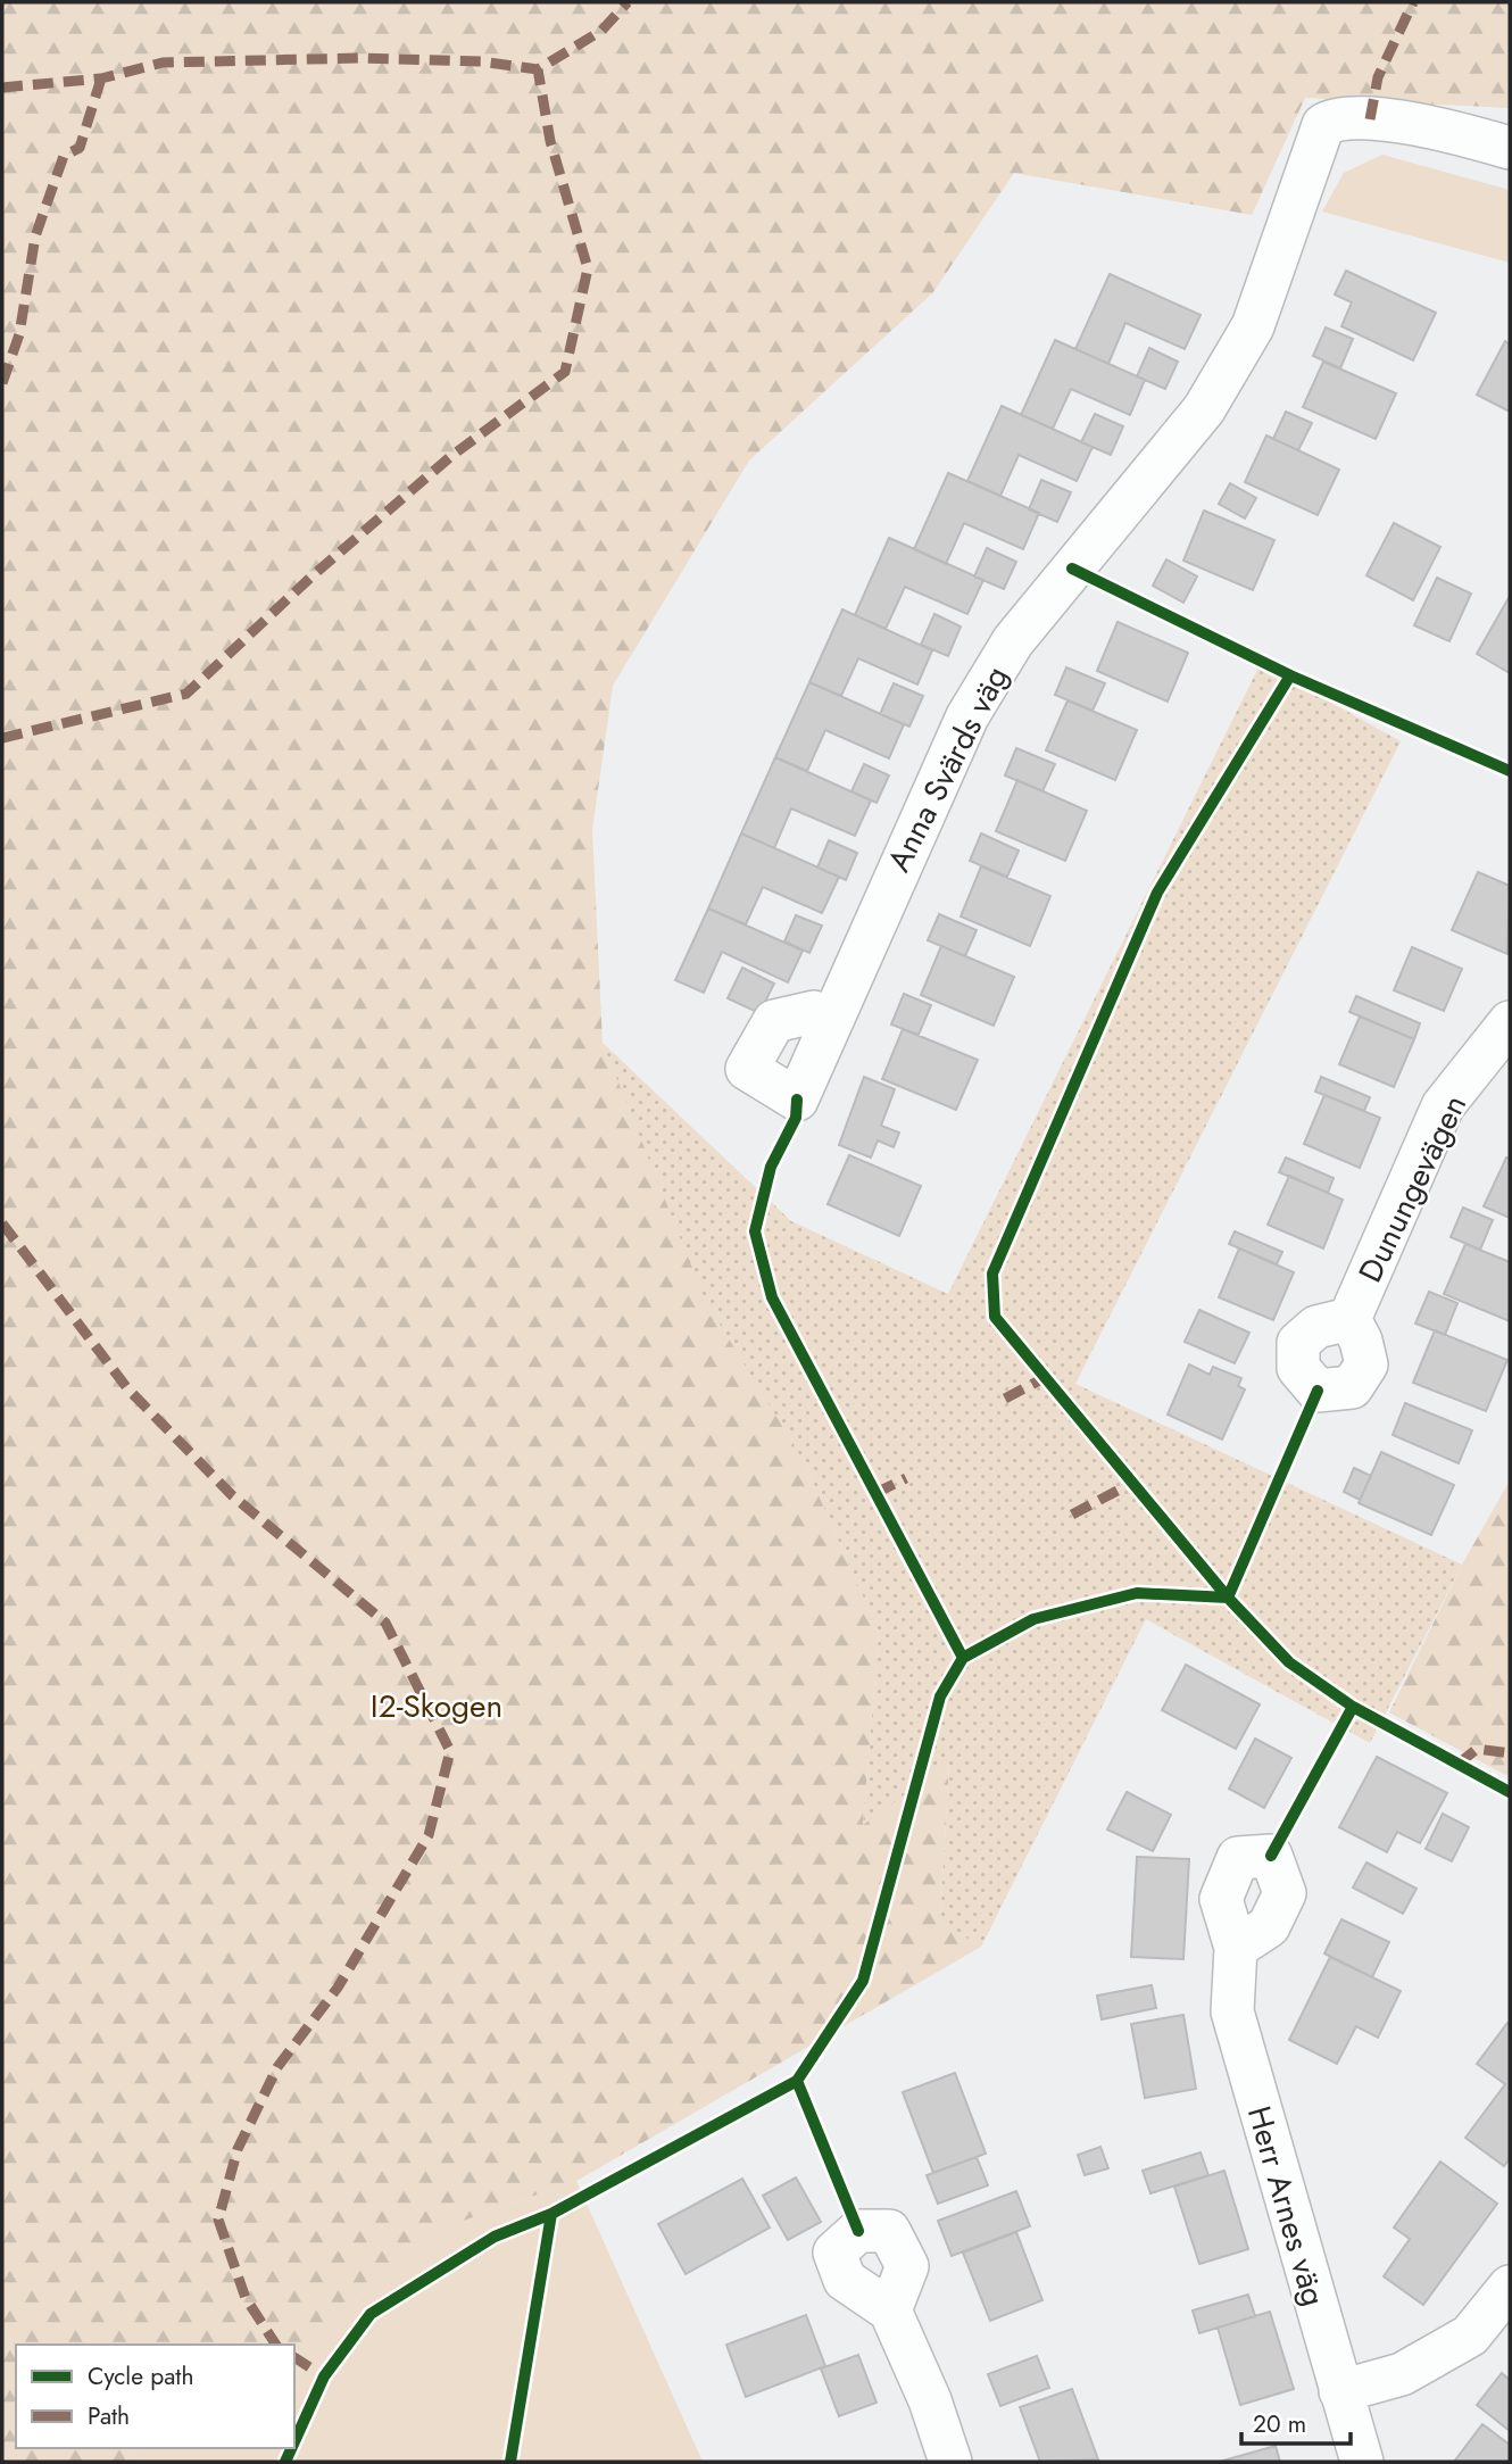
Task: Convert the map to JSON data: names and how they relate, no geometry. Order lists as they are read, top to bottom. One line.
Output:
{"streets":{"street":["Anna Svärds väg","Dunungevägen","Herr Arnes väg"]},"parks":["I2-Skogen"],"legend":["Cycle path","Path"],"scale_bar":"20 m"}
